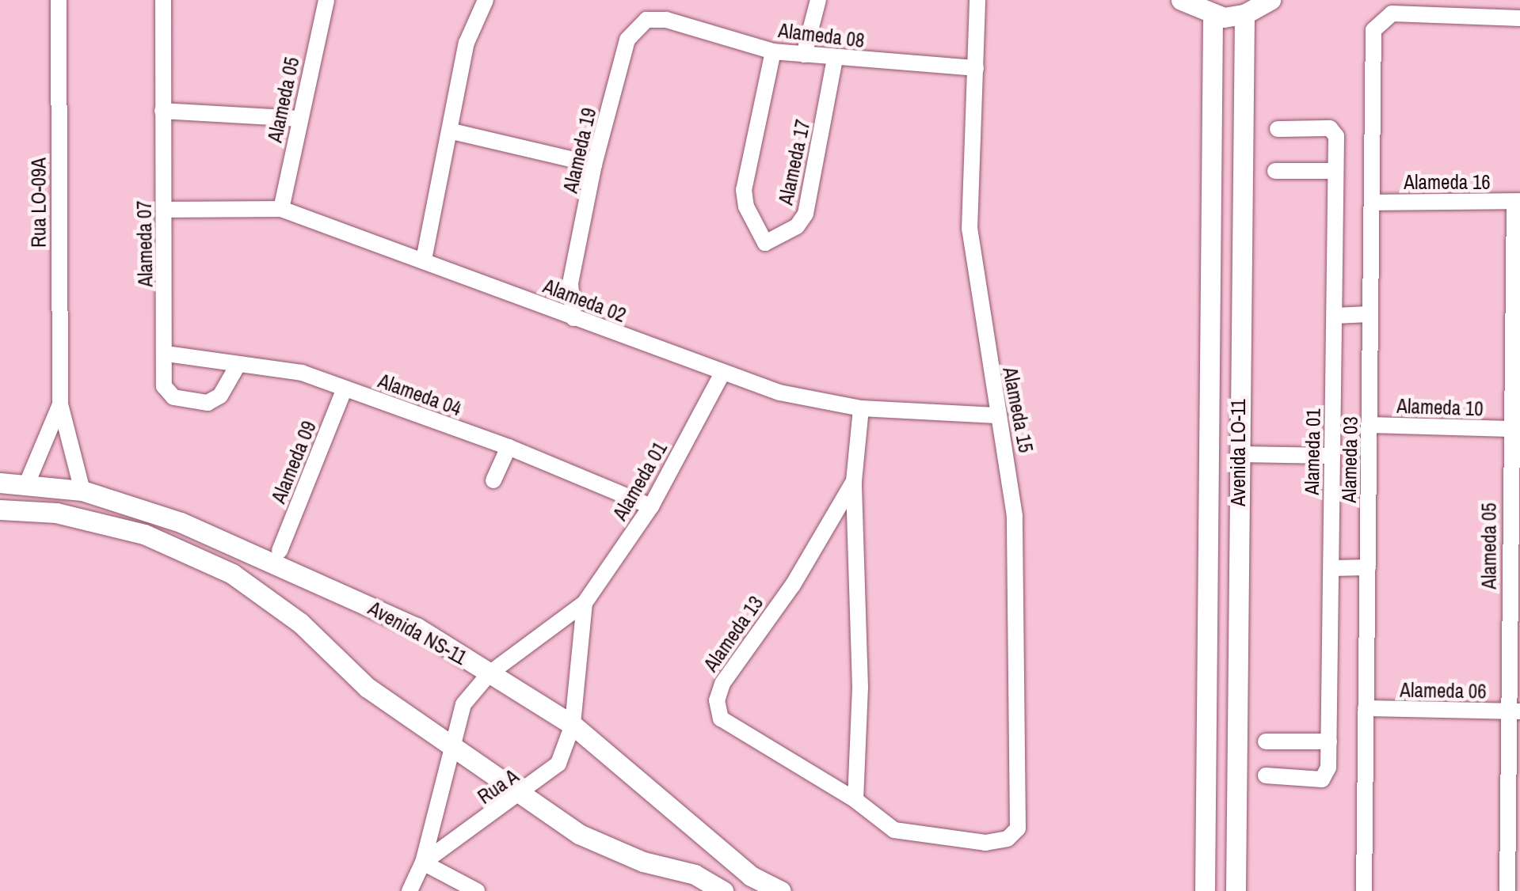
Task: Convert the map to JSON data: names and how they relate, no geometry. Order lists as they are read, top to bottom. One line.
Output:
{"streets":{"street":["Alameda 08","Alameda 05","Alameda 19","Alameda 17","Alameda 16","Rua LO-09A","Alameda 07","Alameda 02","Alameda 04","Alameda 10","Alameda 15","Alameda 01","Avenida LO-11","Alameda 03","Alameda 09","Avenida NS-11","Alameda 13","Alameda 06","Rua A"]},"crossings":[["Alameda 08","Alameda 19"],["Alameda 08","Alameda 17"],["Alameda 08","Alameda 15"],["Alameda 05","Alameda 16"],["Alameda 05","Alameda 02"],["Alameda 05","Alameda 10"],["Alameda 05","Alameda 06"],["Alameda 19","Alameda 02"],["Alameda 16","Alameda 03"],["Rua LO-09A","Avenida NS-11"],["Alameda 07","Alameda 02"],["Alameda 07","Alameda 04"],["Alameda 02","Alameda 15"],["Alameda 02","Alameda 01"],["Alameda 02","Alameda 13"],["Alameda 04","Alameda 01"],["Alameda 04","Alameda 09"],["Alameda 10","Alameda 03"],["Alameda 15","Alameda 13"],["Alameda 01","Rua A"],["Alameda 03","Alameda 06"],["Avenida NS-11","Rua A"]]}
